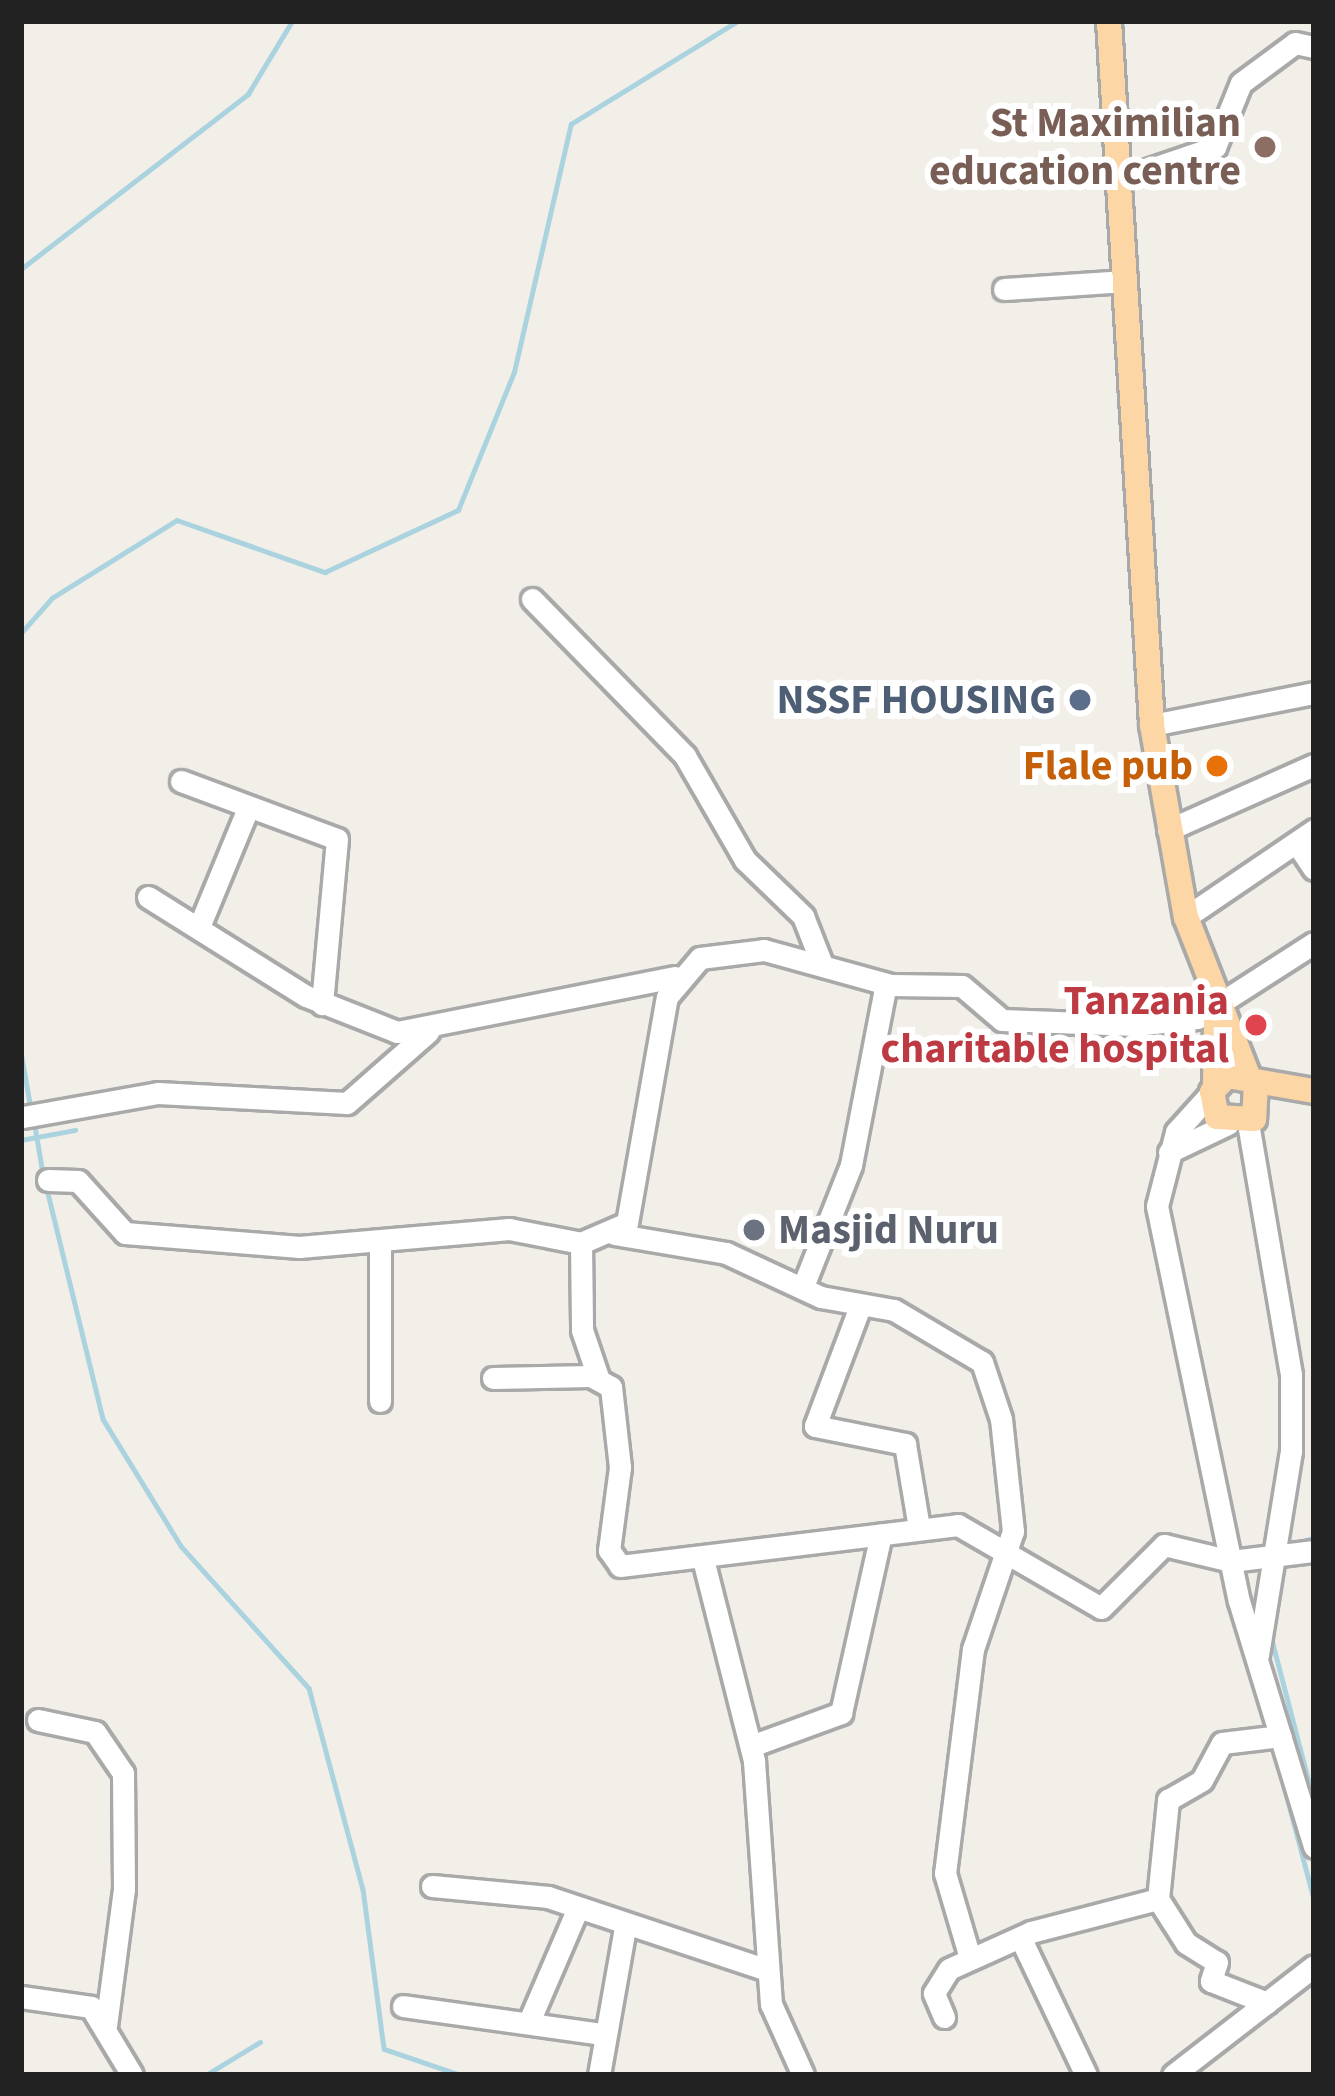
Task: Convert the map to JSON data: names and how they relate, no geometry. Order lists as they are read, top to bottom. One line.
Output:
{"places":["St Maximilian education centre","NSSF HOUSING","Flale pub","Tanzania charitable hospital","Masjid Nuru"]}
